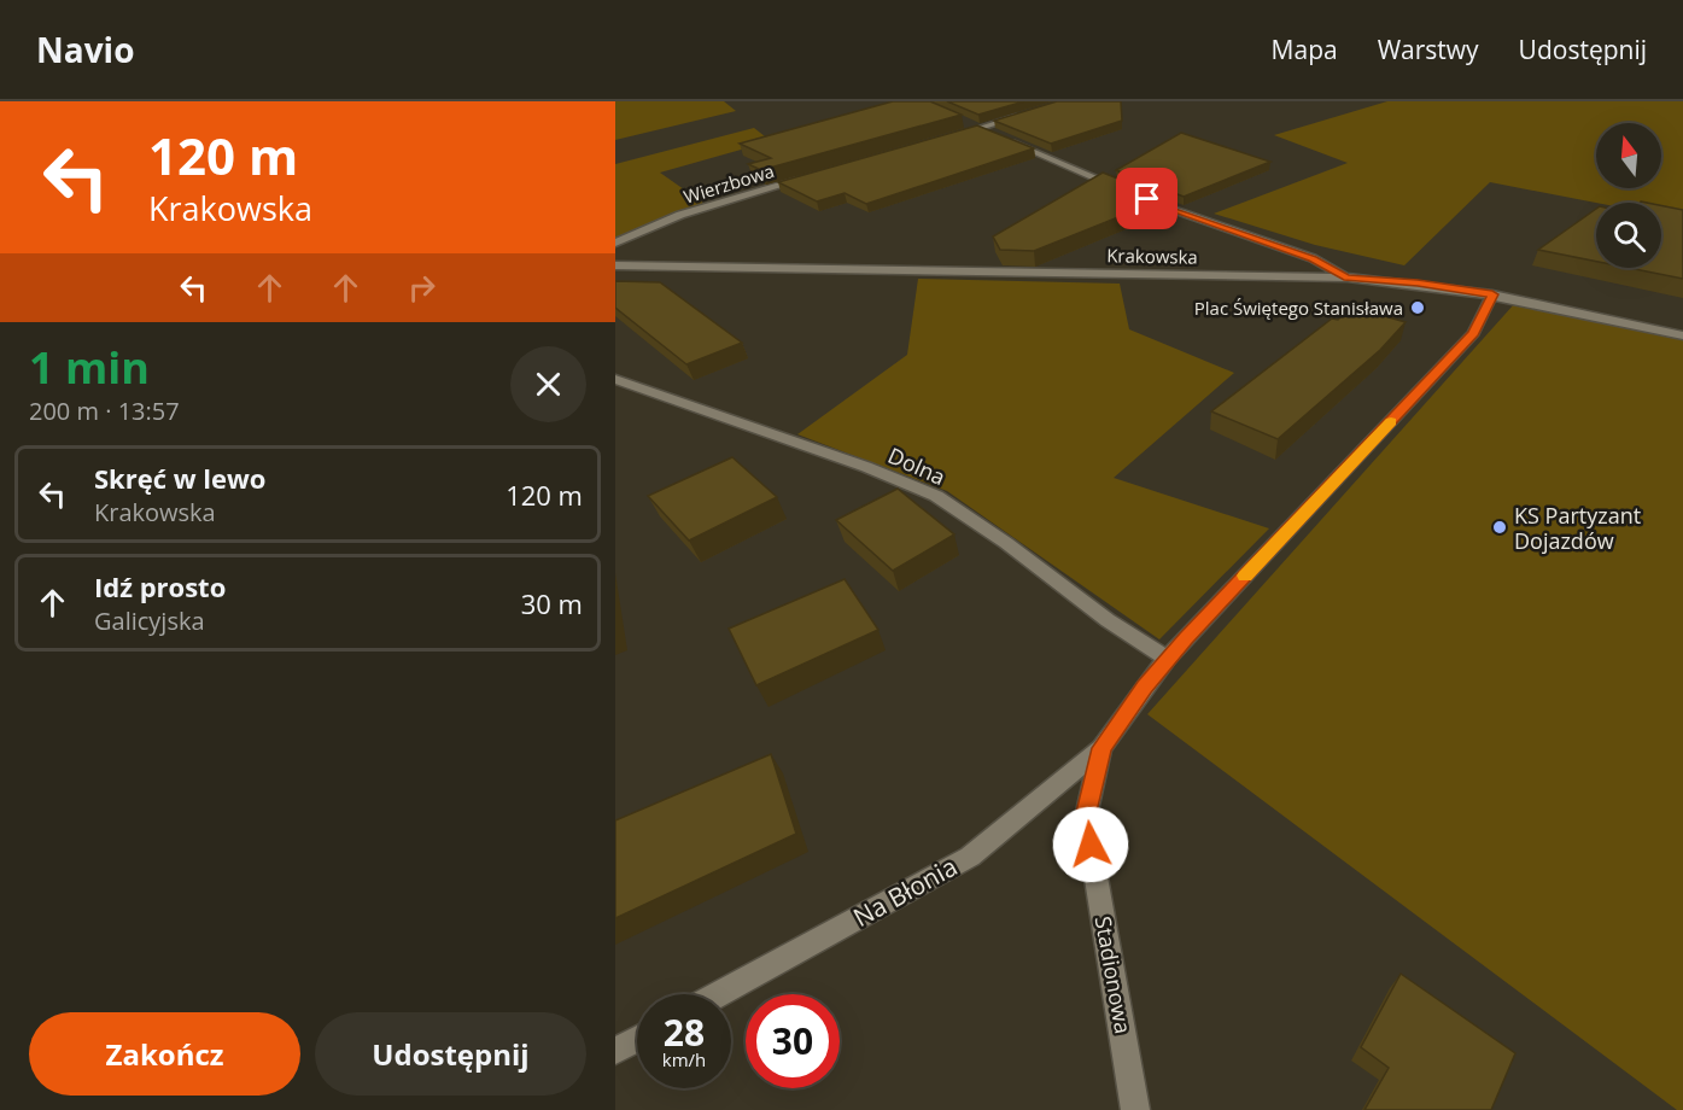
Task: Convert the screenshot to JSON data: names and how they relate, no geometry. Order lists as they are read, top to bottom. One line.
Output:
{"streets":{"street":["Wierzbowa","Krakowska","Dolna","Na Błonia","Stadionowa"]},"crossings":[["Krakowska","Stadionowa"],["Dolna","Stadionowa"],["Na Błonia","Stadionowa"]],"places":["Plac Świętego Stanisława","KS Partyzant Dojazdów"],"north":"top","page":{"header":"Navio","nav":["Mapa","Warstwy","Udostępnij"],"turn":["120 m","Krakowska"],"heading":["1 min","200 m · 13:57"],"list":[{"name":"Skręć w lewo","note":"Krakowska","value":"120 m"},{"name":"Idź prosto","note":"Galicyjska","value":"30 m"}],"speed":"28 km/h","limit":"30","buttons":["Zakończ","Udostępnij"]}}
